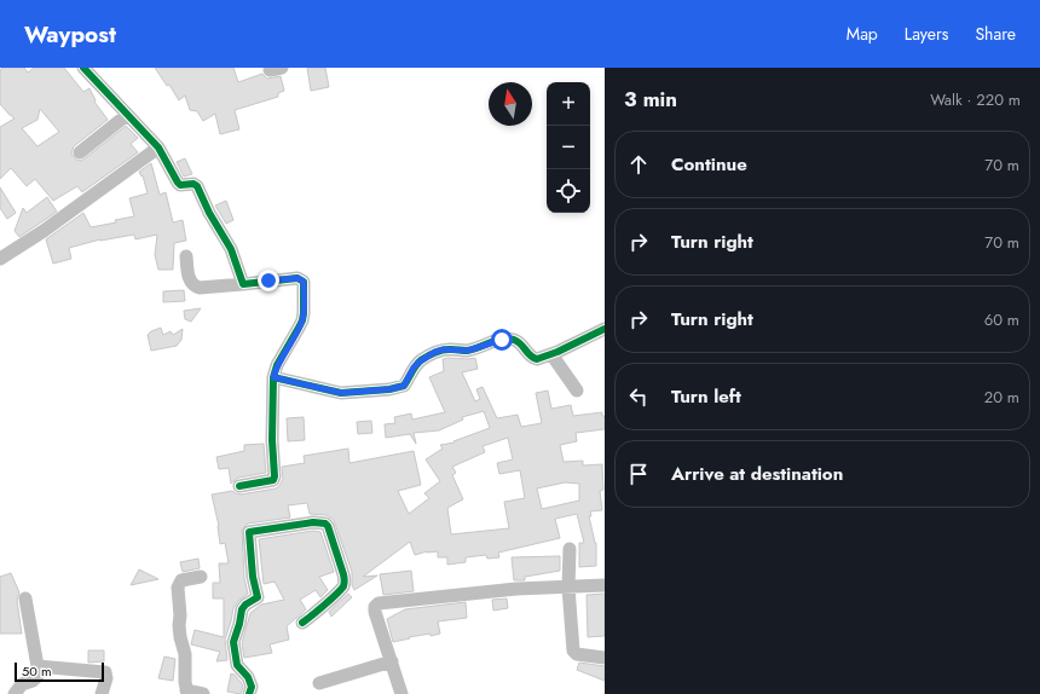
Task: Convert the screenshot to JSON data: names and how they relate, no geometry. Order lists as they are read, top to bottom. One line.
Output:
{"scale_bar":"50 m","north":"top","page":{"header":"Waypost","nav":["Map","Layers","Share"],"heading":["3 min","Walk · 220 m"],"map_buttons":["+","−"],"list":[["Continue","70 m"],["Turn right","70 m"],["Turn right","60 m"],["Turn left","20 m"],"Arrive at destination"],"scale":"50 m"}}
